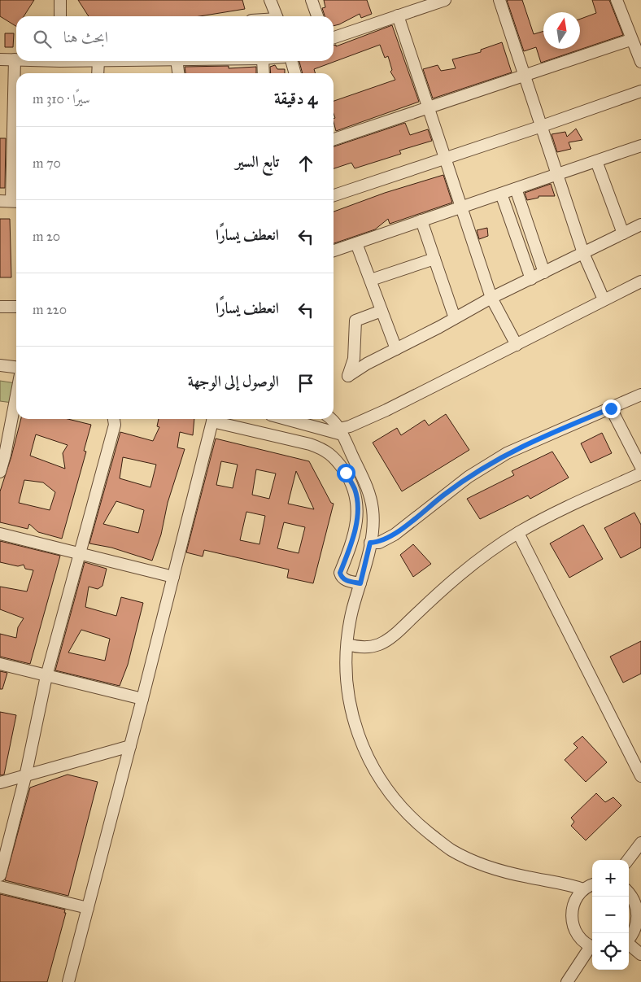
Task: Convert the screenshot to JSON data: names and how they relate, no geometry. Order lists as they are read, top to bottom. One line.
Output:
{"north":"top","page":{"search":"ابحث هنا","heading":["4 دقيقة","سيرًا · 310 m"],"list":[["تابع السير","70 m"],["انعطف يسارًا","20 m"],["انعطف يسارًا","220 m"],"الوصول إلى الوجهة"],"map_buttons":["+","−"]}}
